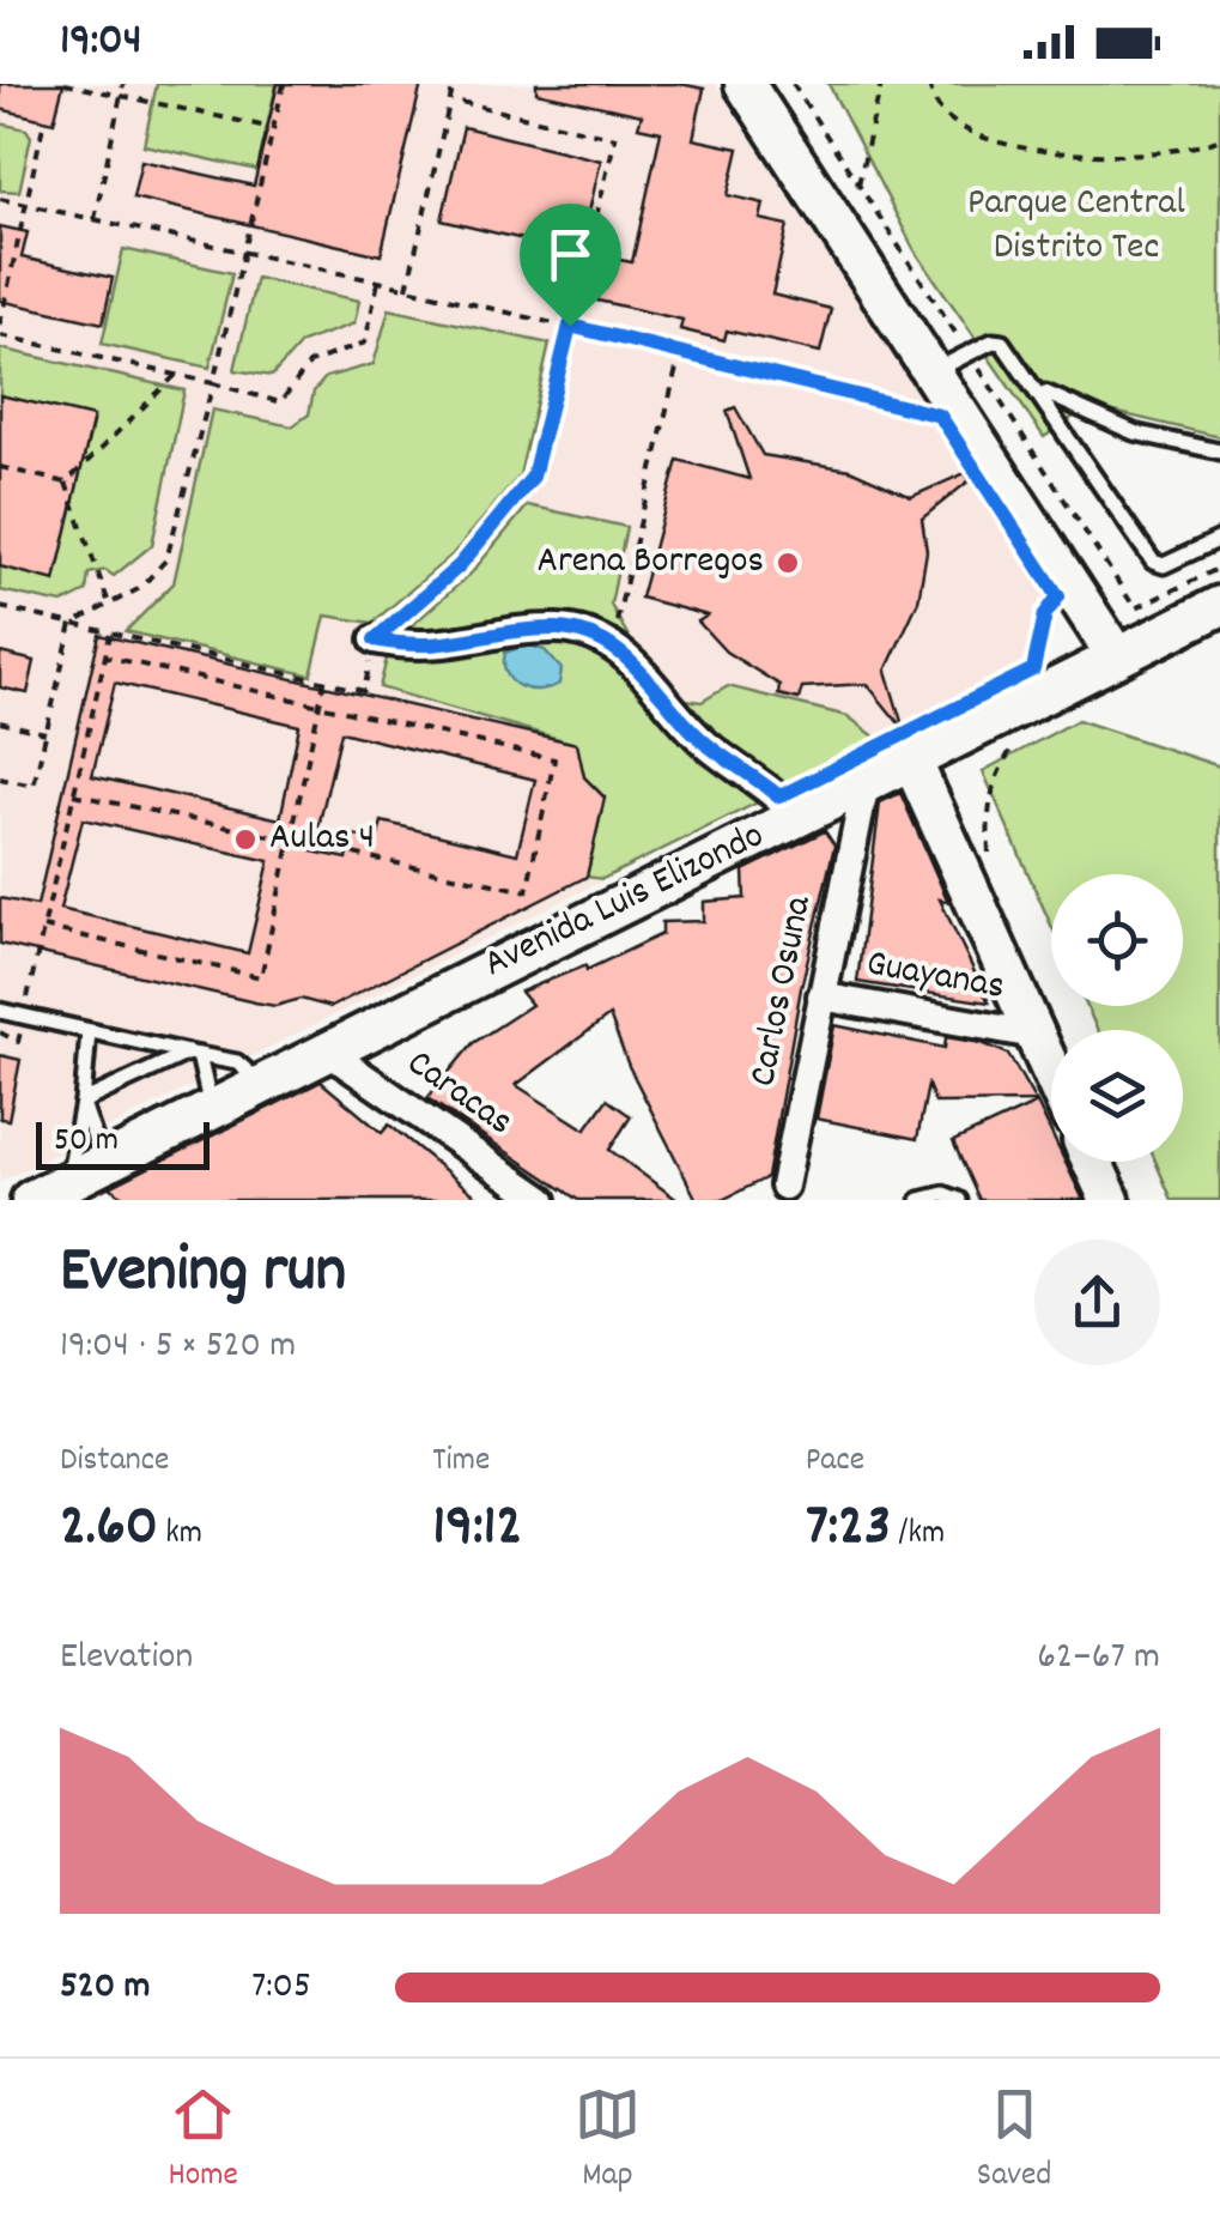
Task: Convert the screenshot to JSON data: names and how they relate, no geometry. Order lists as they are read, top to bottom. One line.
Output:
{"streets":{"street":["Avenida Luis Elizondo","Guayanas","Carlos Osuna","Caracas"]},"crossings":[["Avenida Luis Elizondo","Carlos Osuna"],["Avenida Luis Elizondo","Caracas"],["Guayanas","Carlos Osuna"]],"parks":["Parque Central Distrito Tec"],"places":["Arena Borregos","Aulas 4"],"scale_bar":"50 m","page":{"status":"19:04","scale":"50 m","heading":["Evening run","19:04 · 5 × 520 m"],"stats":[["Distance","2.60 km"],["Time","19:12"],["Pace","7:23 /km"]],"chart":["Elevation","62–67 m"],"list":[{"name":"520 m","note":"7:05"}],"tabs":["Home","Map","Saved"]}}
